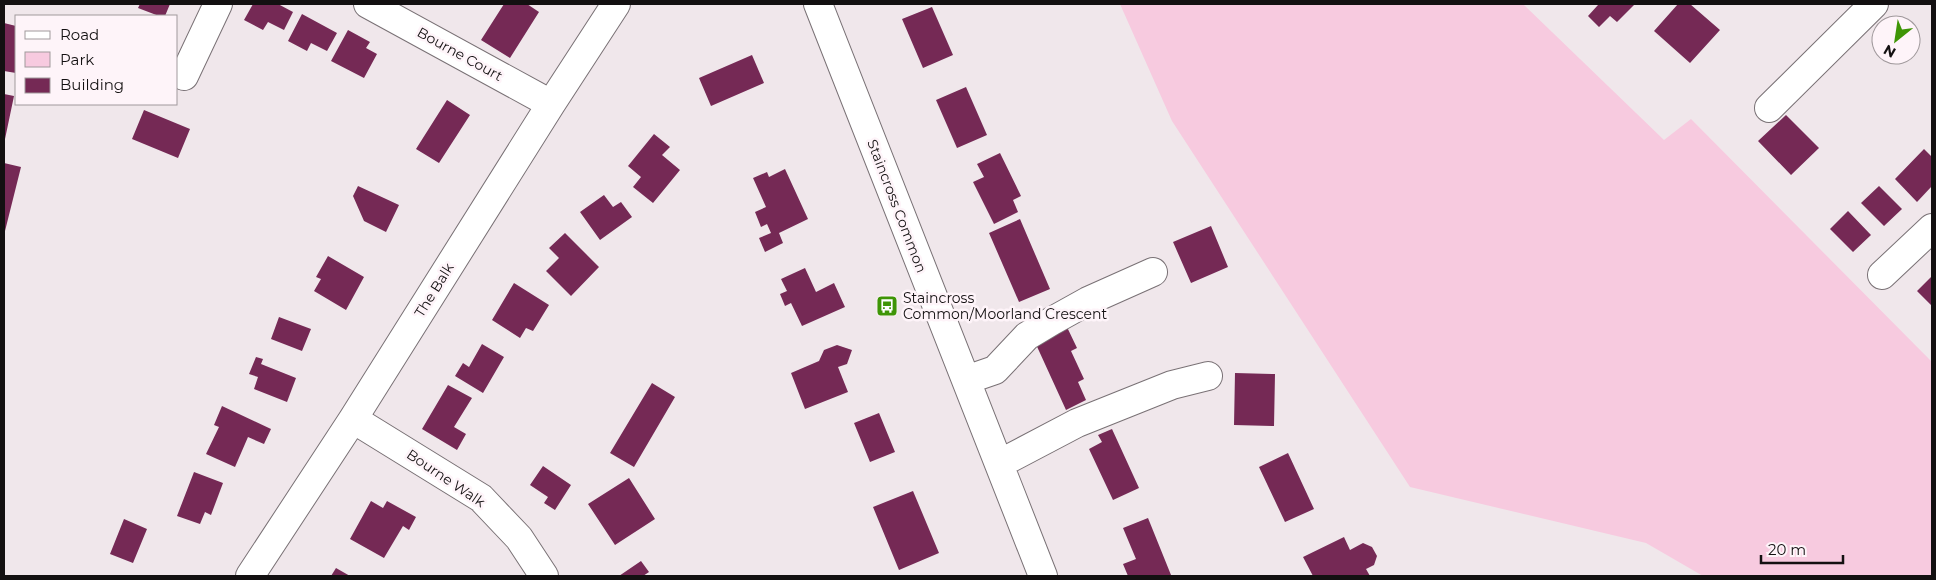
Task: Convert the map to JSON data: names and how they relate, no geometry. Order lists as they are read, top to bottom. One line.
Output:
{"streets":{"street":["Bourne Court","Staincross Common","The Balk","Bourne Walk"]},"crossings":[["Bourne Court","The Balk"],["The Balk","Bourne Walk"]],"places":{"bus stop":["Staincross Common/Moorland Crescent"]},"legend":["Road","Park","Building"],"scale_bar":"20 m","north":"bottom left"}
